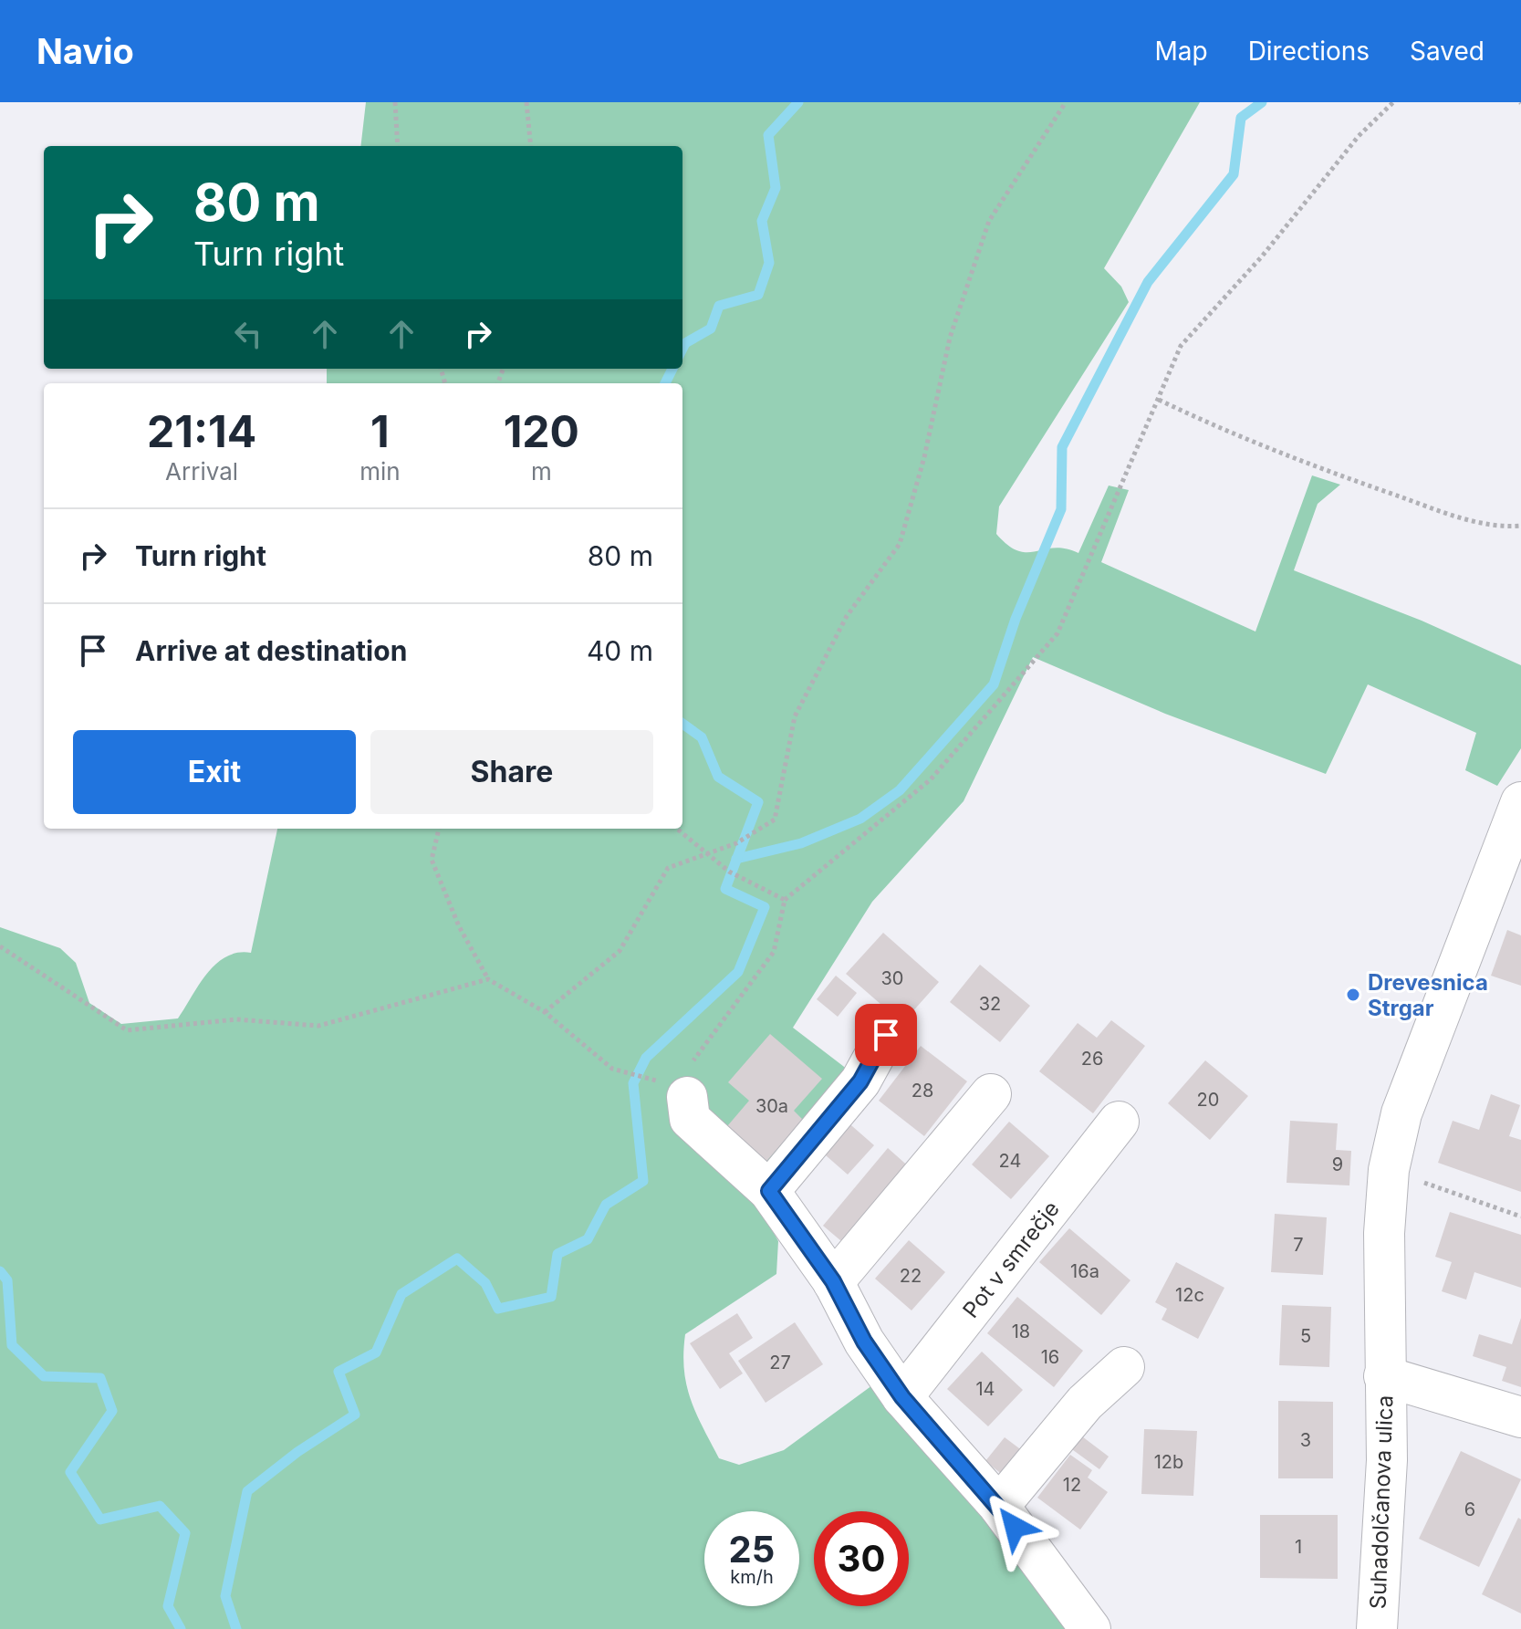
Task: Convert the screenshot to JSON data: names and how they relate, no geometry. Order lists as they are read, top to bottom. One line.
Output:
{"streets":{"street":["Pot v smrečje","Suhadolčanova ulica"]},"places":["Drevesnica Strgar"],"house_numbers":["30","32","26","28","20","30a","24","9","7","16a","22","12c","18","5","16","27","14","3","12b","12","6","1"],"page":{"header":"Navio","nav":["Map","Directions","Saved"],"turn":["80 m","Turn right"],"eta":["21:14","Arrival","1","min","120","m"],"list":[{"name":"Turn right","value":"80 m"},{"name":"Arrive at destination","value":"40 m"}],"buttons":["Exit","Share"],"speed":"25 km/h","limit":"30"}}
